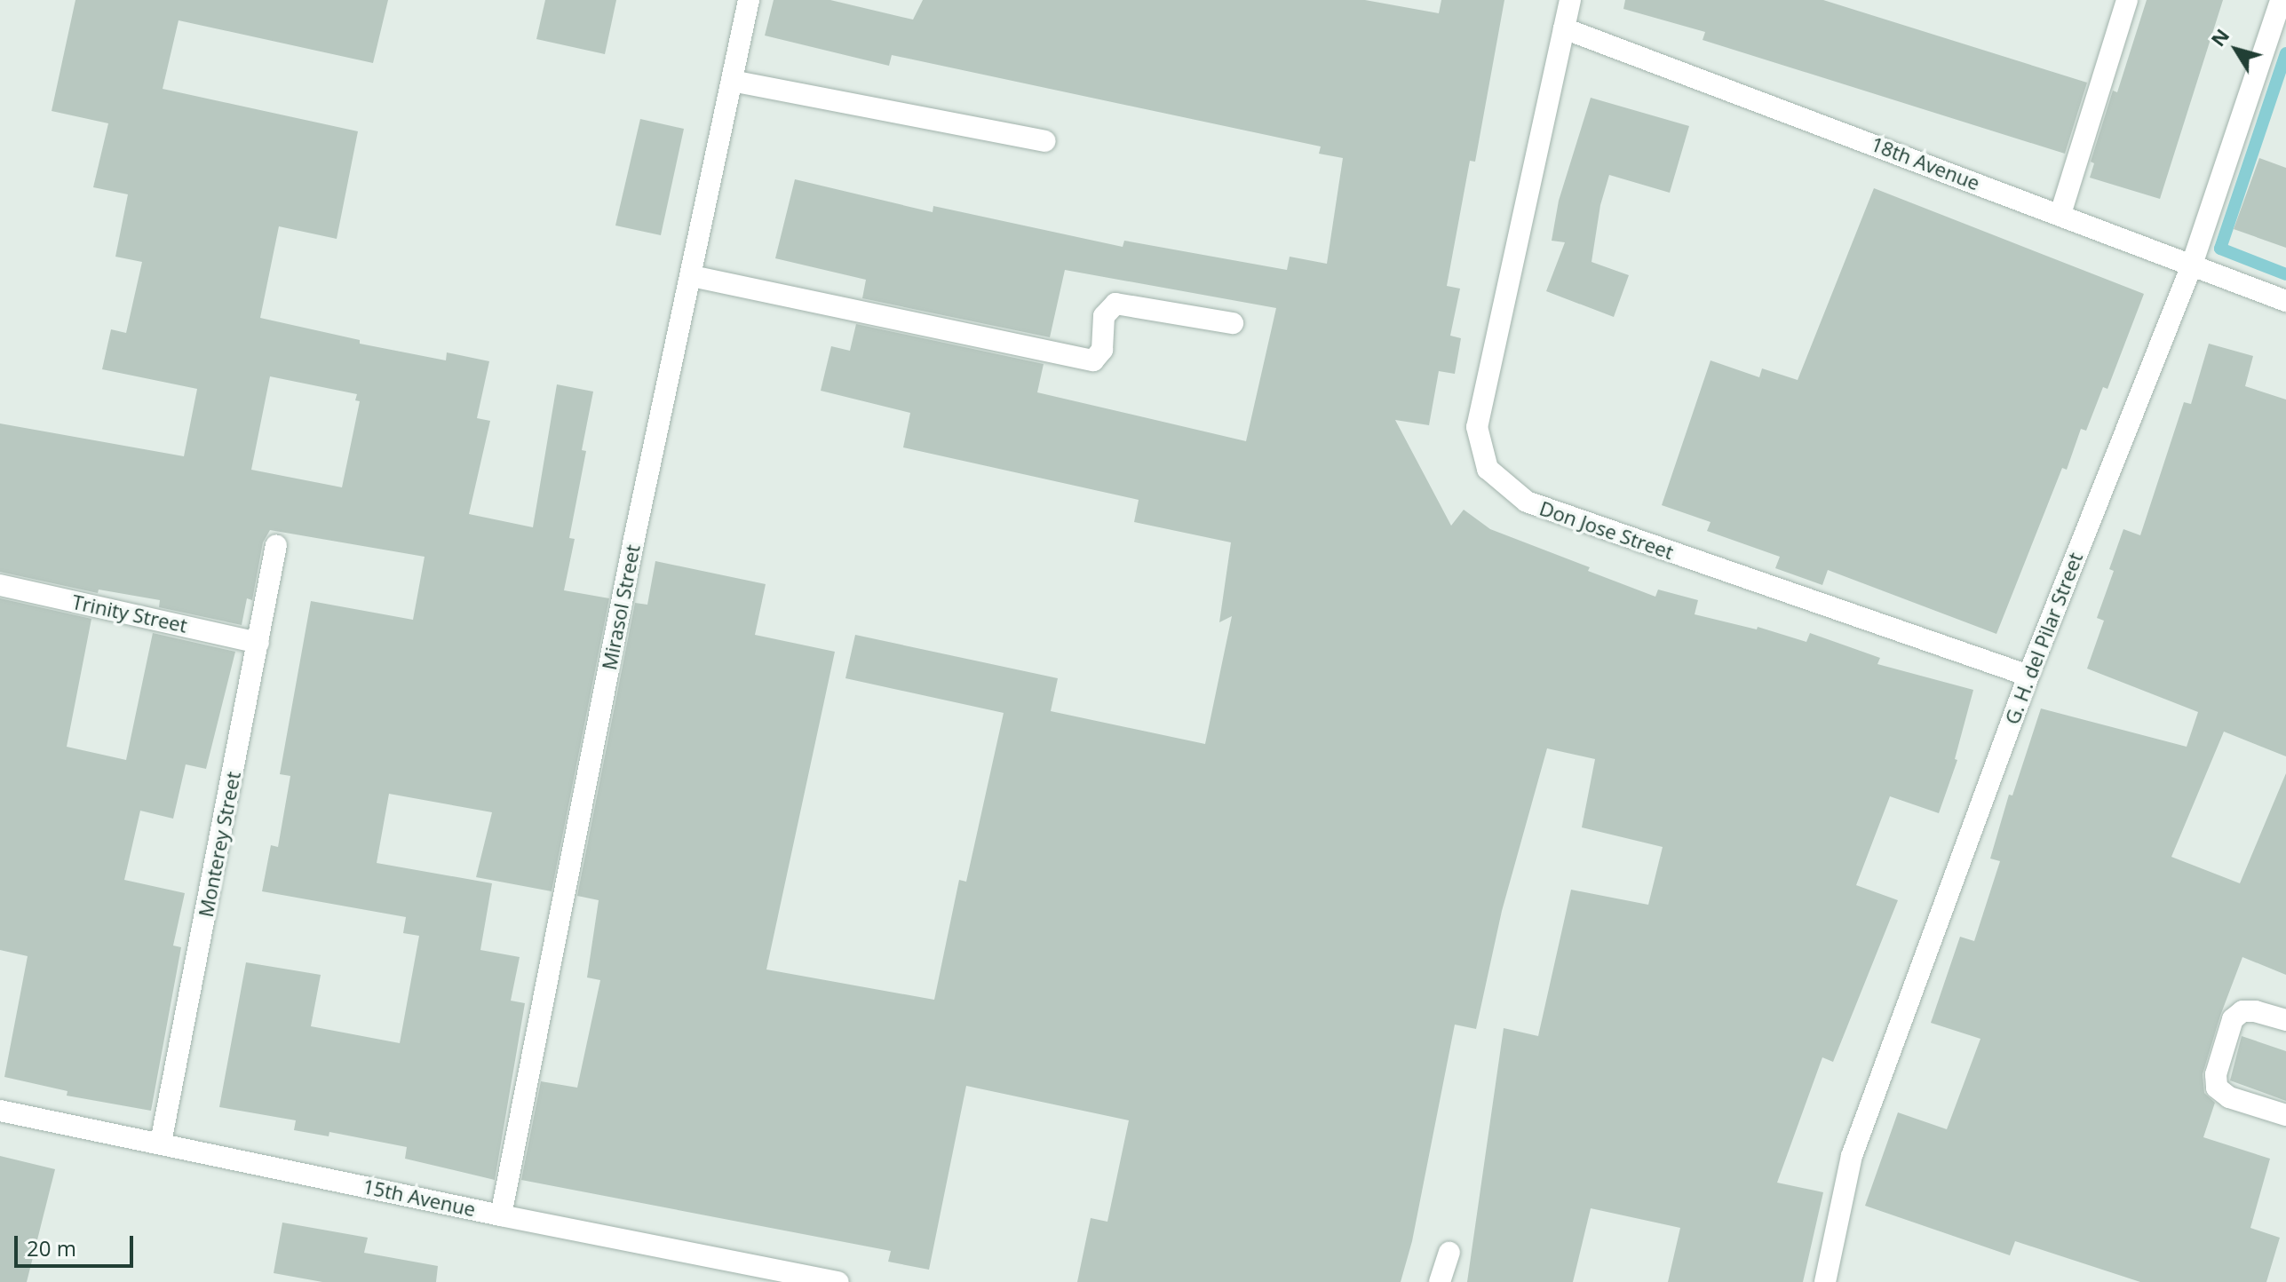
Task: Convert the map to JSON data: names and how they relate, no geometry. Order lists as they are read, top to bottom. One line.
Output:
{"streets":{"street":["18th Avenue","Don Jose Street","Mirasol Street","Trinity Street","G. H. del Pilar Street","Monterey Street","15th Avenue"]},"crossings":[["18th Avenue","Don Jose Street"],["18th Avenue","G. H. del Pilar Street"],["Don Jose Street","G. H. del Pilar Street"],["Mirasol Street","15th Avenue"],["Trinity Street","Monterey Street"],["Monterey Street","15th Avenue"]],"scale_bar":"20 m","north":"top left"}
